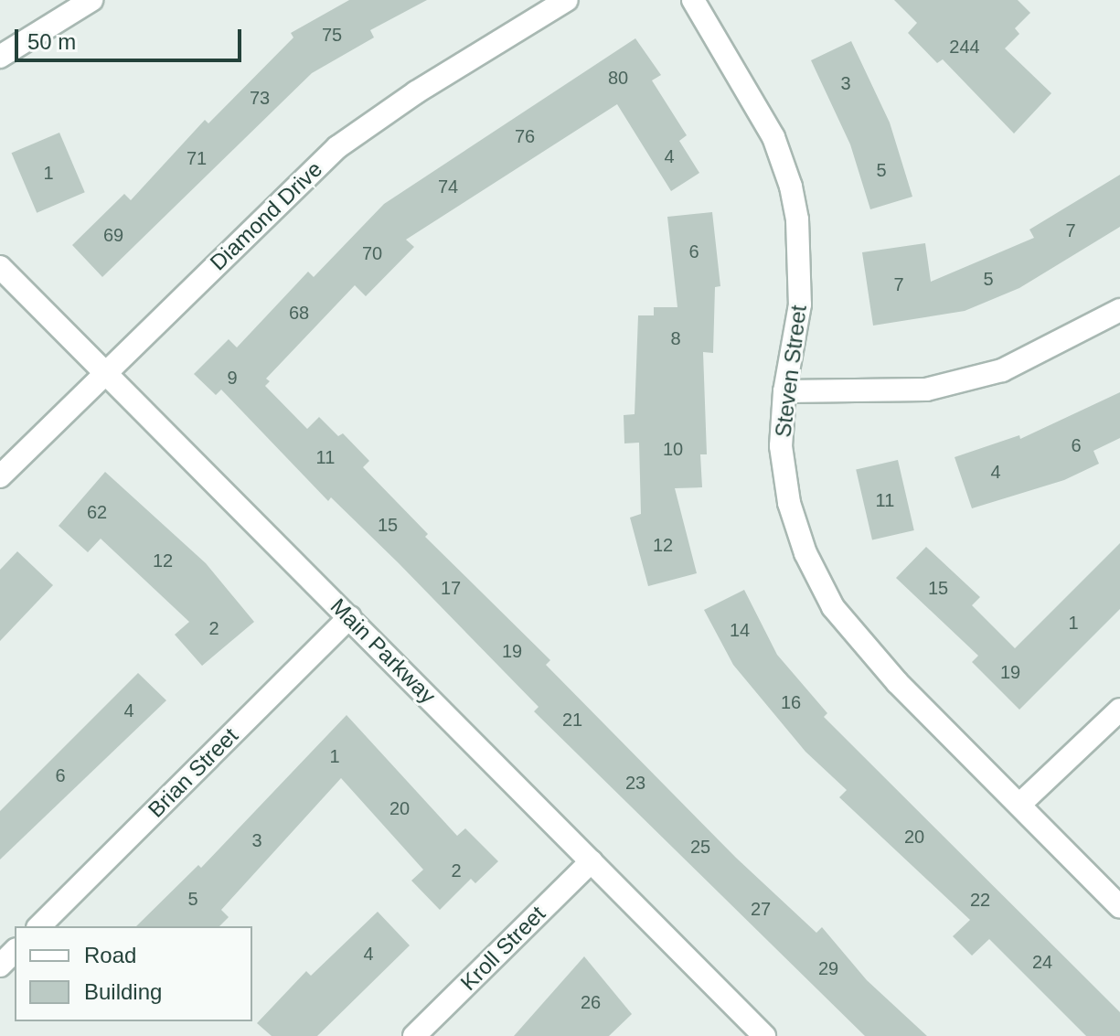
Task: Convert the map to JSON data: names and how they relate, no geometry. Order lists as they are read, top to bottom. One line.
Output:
{"streets":{"street":["Diamond Drive","Steven Street","Main Parkway","Brian Street","Kroll Street"]},"crossings":[["Diamond Drive","Main Parkway"],["Main Parkway","Brian Street"],["Main Parkway","Kroll Street"]],"house_numbers":["75","244","80","3","73","76","4","71","5","1","74","7","69","6","70","5","7","68","8","9","6","10","11","4","11","62","15","12","12","17","15","1","2","14","19","19","16","4","21","1","6","23","20","20","3","25","2","5","22","27","4","24","29","26"],"legend":["Road","Building"],"scale_bar":"50 m"}
